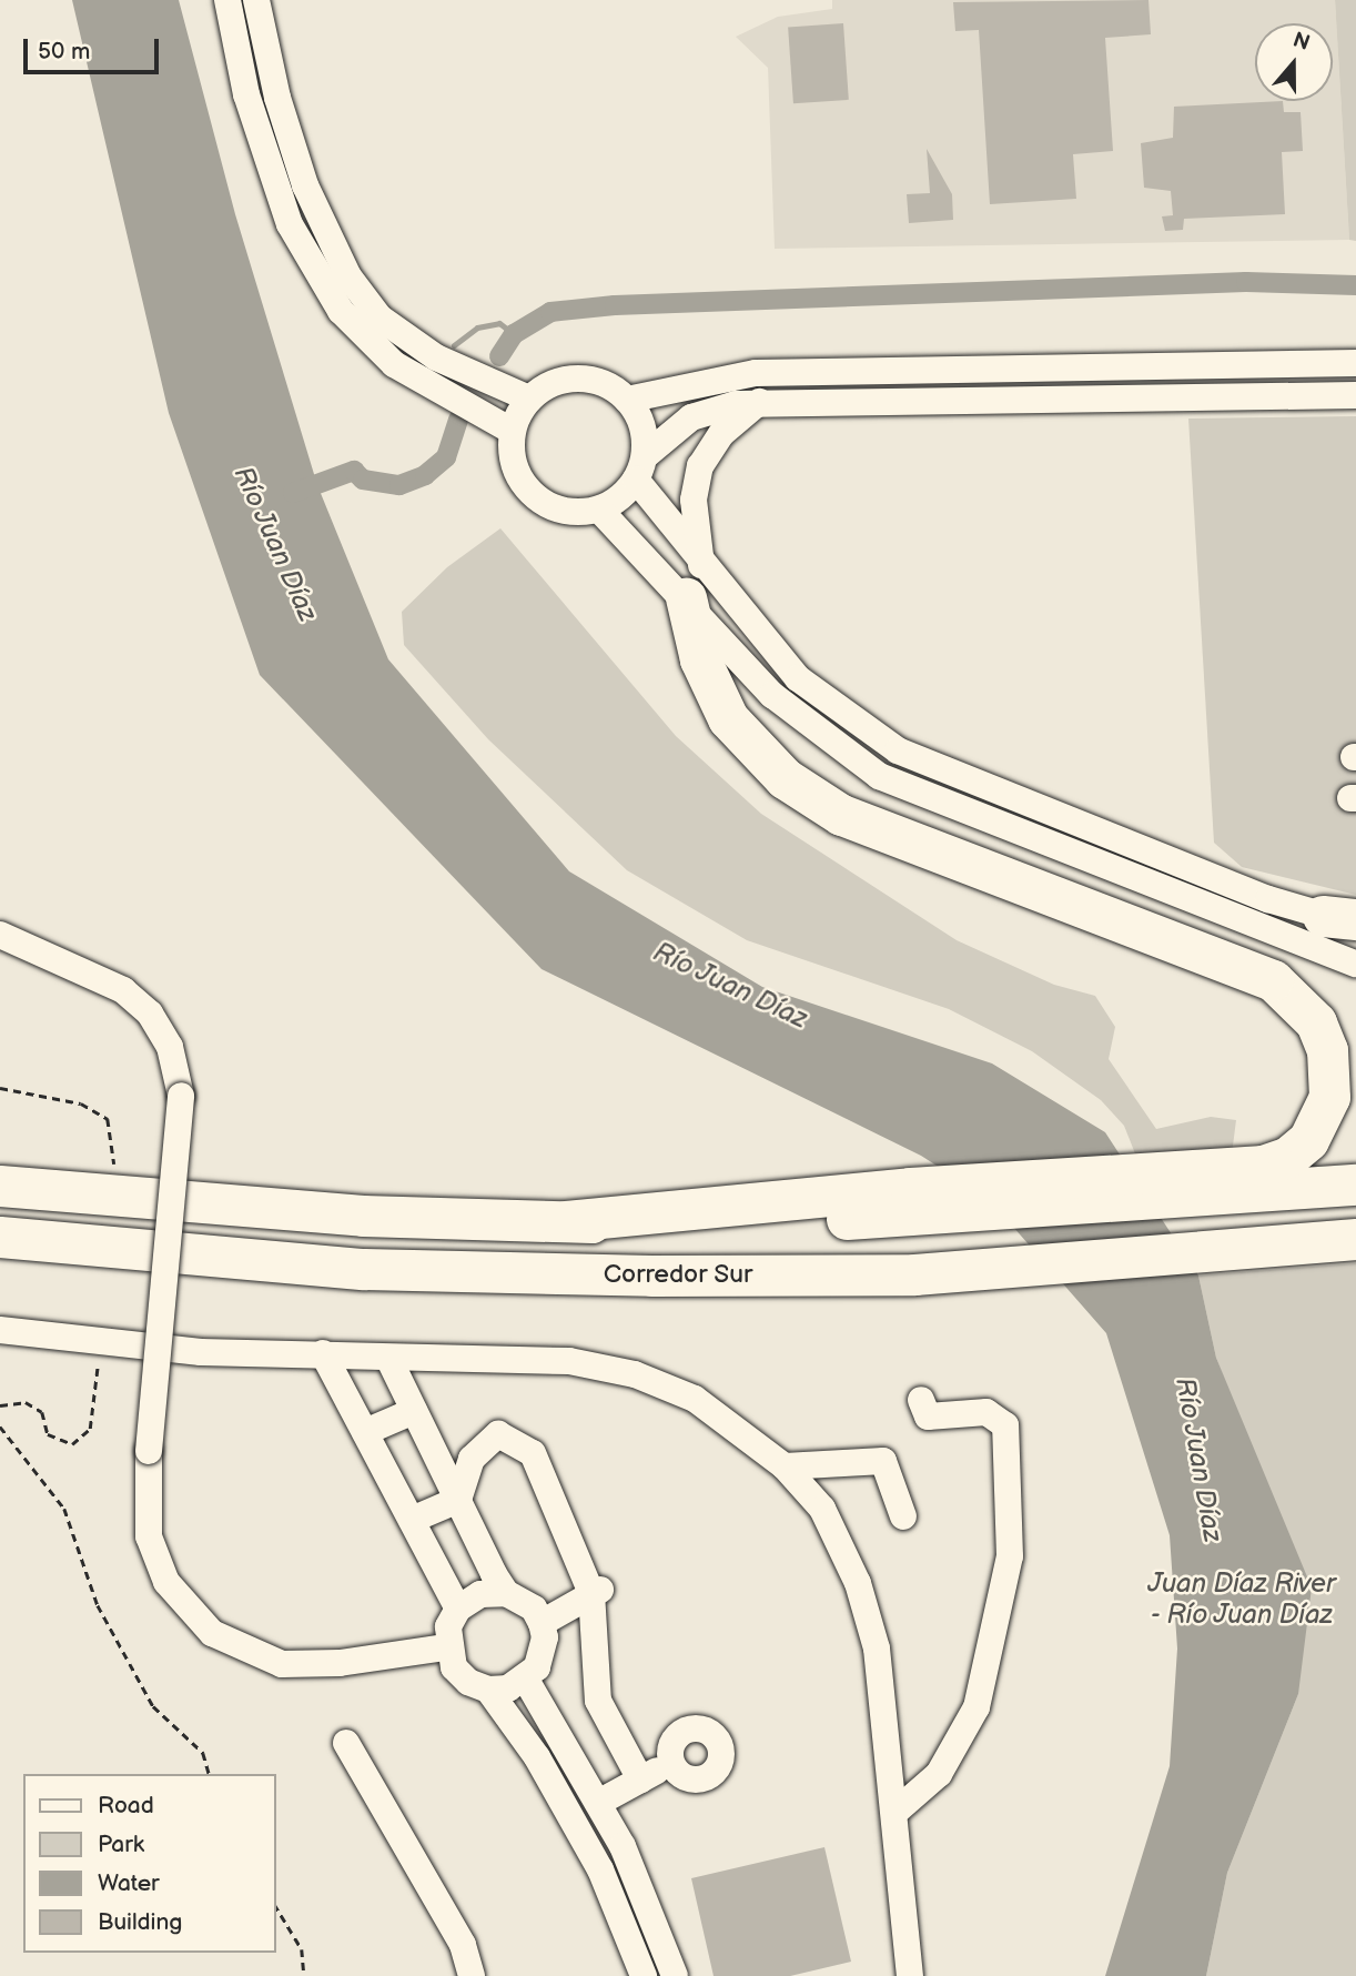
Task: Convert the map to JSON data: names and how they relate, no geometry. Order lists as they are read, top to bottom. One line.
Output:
{"streets":{"highway":["Corredor Sur"]},"water":["Río Juan Díaz","Juan Díaz River - Río Juan Díaz"],"legend":["Road","Park","Water","Building"],"scale_bar":"50 m","north":"top"}
